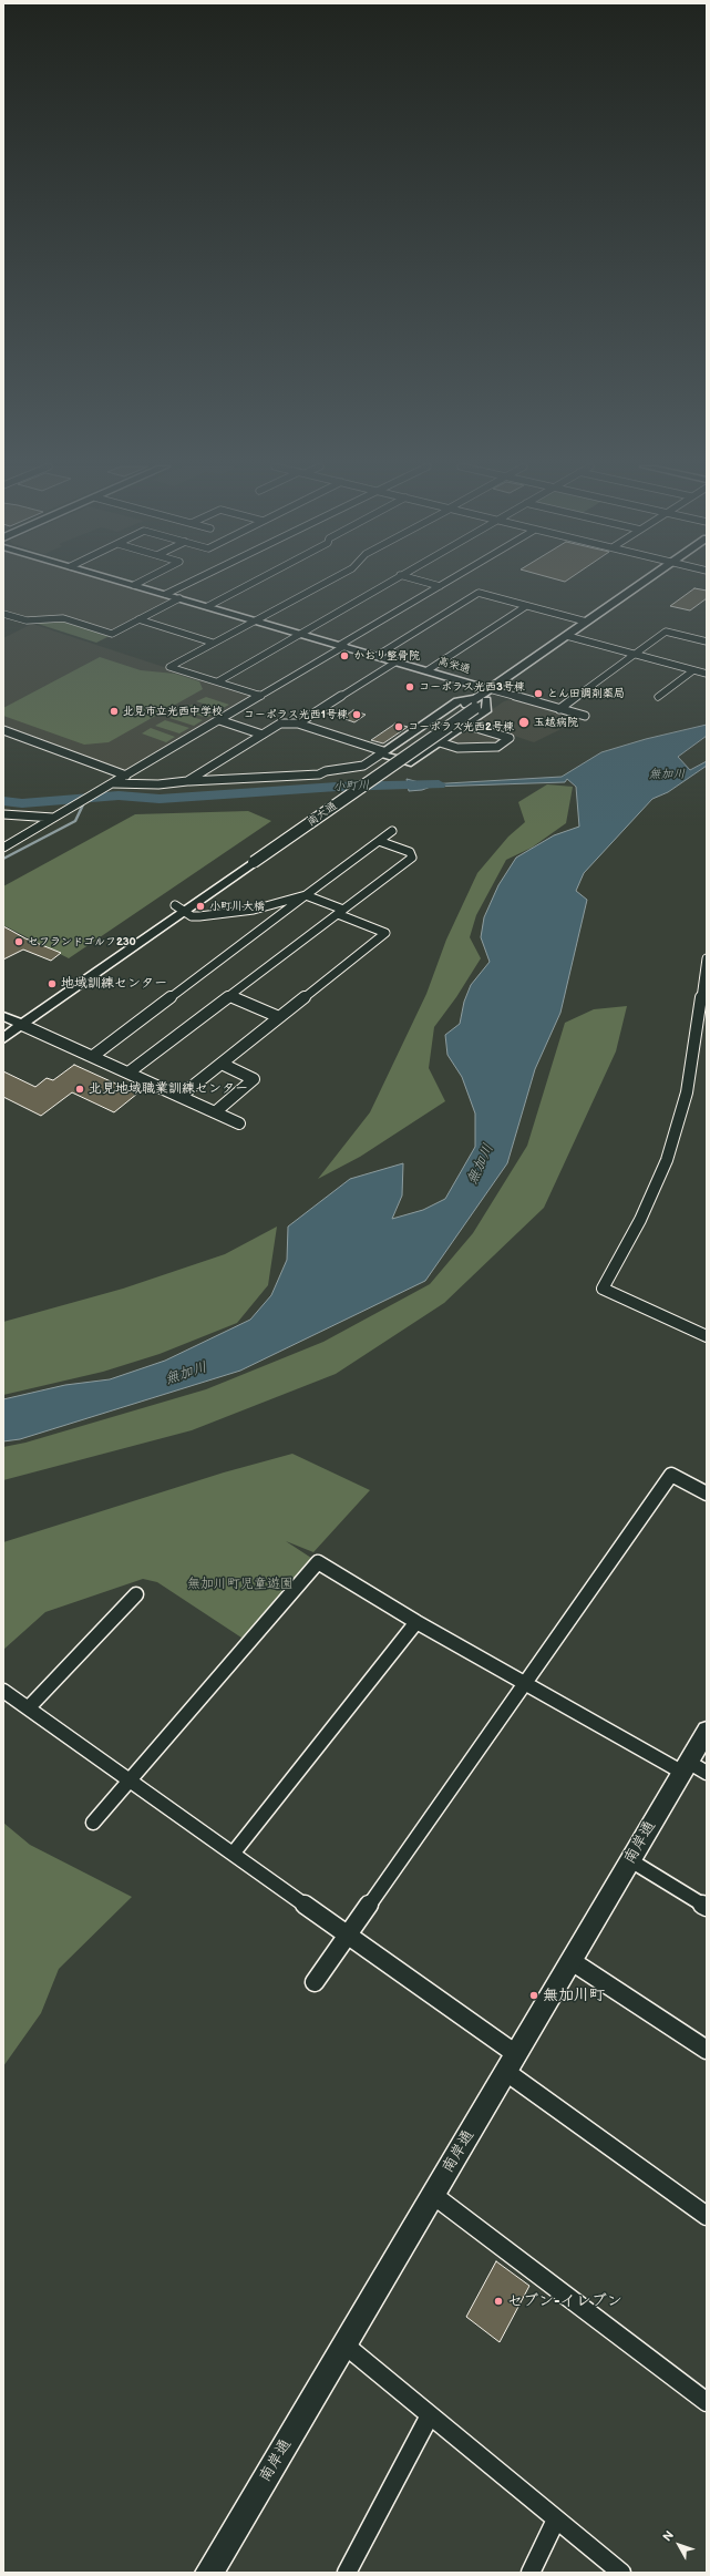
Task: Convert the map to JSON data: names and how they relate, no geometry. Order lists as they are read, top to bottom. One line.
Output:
{"streets":{"street":["高栄通","南大通","南岸通"]},"crossings":[["高栄通","南大通"]],"water":["無加川","小町川"],"parks":["無加川町児童遊園"],"places":["かおり整骨院","コーポラス光西3号棟","とん田調剤薬局","北見市立光西中学校","コーポラス光西1号棟","玉越病院","コーポラス光西2号棟","小町川大橋","セフランドゴルフ230","地域訓練センター","北見地域職業訓練センター","無加川町","セブン-イレブン"],"north":"top left"}
